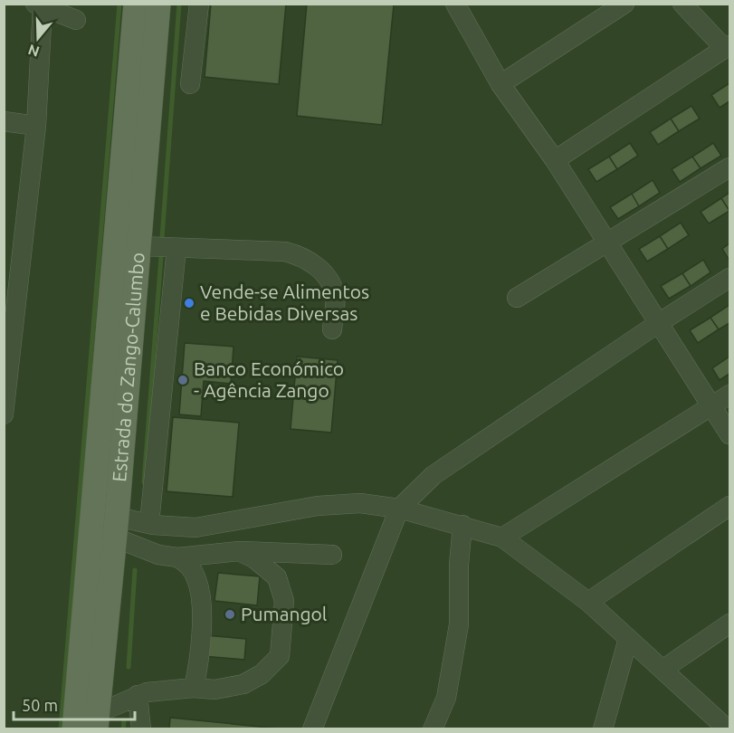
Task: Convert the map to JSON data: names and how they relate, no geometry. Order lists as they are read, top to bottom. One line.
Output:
{"streets":{"main road":["Estrada do Zango-Calumbo"]},"places":["Vende-se Alimentos e Bebidas Diversas","Banco Económico - Agência Zango","Pumangol"],"scale_bar":"50 m","north":"bottom"}
